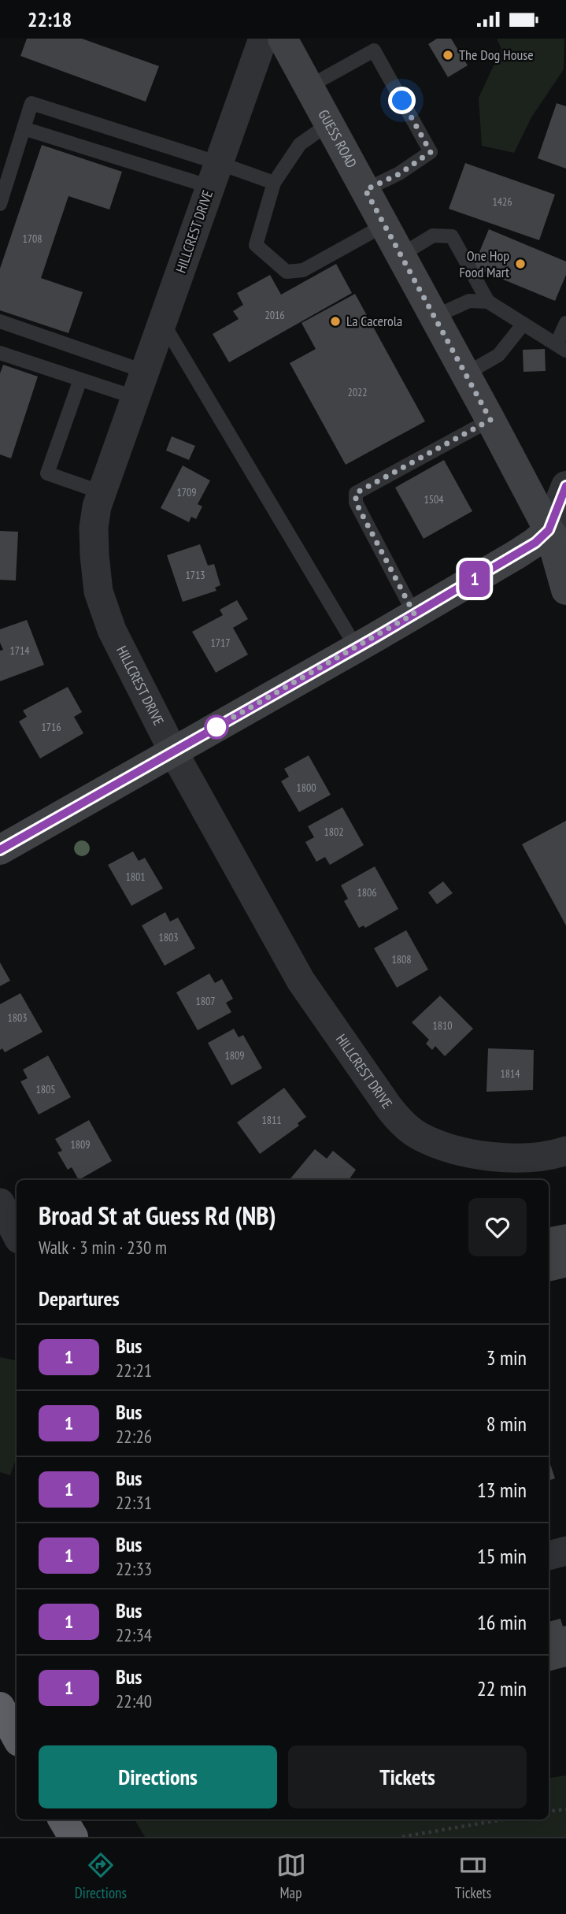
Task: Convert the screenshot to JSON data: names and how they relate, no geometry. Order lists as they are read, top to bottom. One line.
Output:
{"streets":{"main road":["GUESS ROAD"],"street":["HILLCREST DRIVE"]},"places":["The Dog House","One Hop Food Mart","La Cacerola"],"lines":["bus line 1"],"house_numbers":["1426","1708","2016","2022","1709","1504","1713","1717","1714","1716","1800","1802","1801","1806","1803","1808","1807","1803","1810","1809","1814","1805","1811","1809"],"page":{"status":"22:18","on_map":"1","heading":[["Broad St at Guess Rd (NB)","Walk · 3 min · 230 m"],"Departures"],"list":[{"mark":"1","name":"Bus","note":"22:21","value":"3 min"},{"mark":"1","name":"Bus","note":"22:26","value":"8 min"},{"mark":"1","name":"Bus","note":"22:31","value":"13 min"},{"mark":"1","name":"Bus","note":"22:33","value":"15 min"},{"mark":"1","name":"Bus","note":"22:34","value":"16 min"},{"mark":"1","name":"Bus","note":"22:40","value":"22 min"}],"buttons":["Directions","Tickets"],"tabs":["Directions","Map","Tickets"]}}
